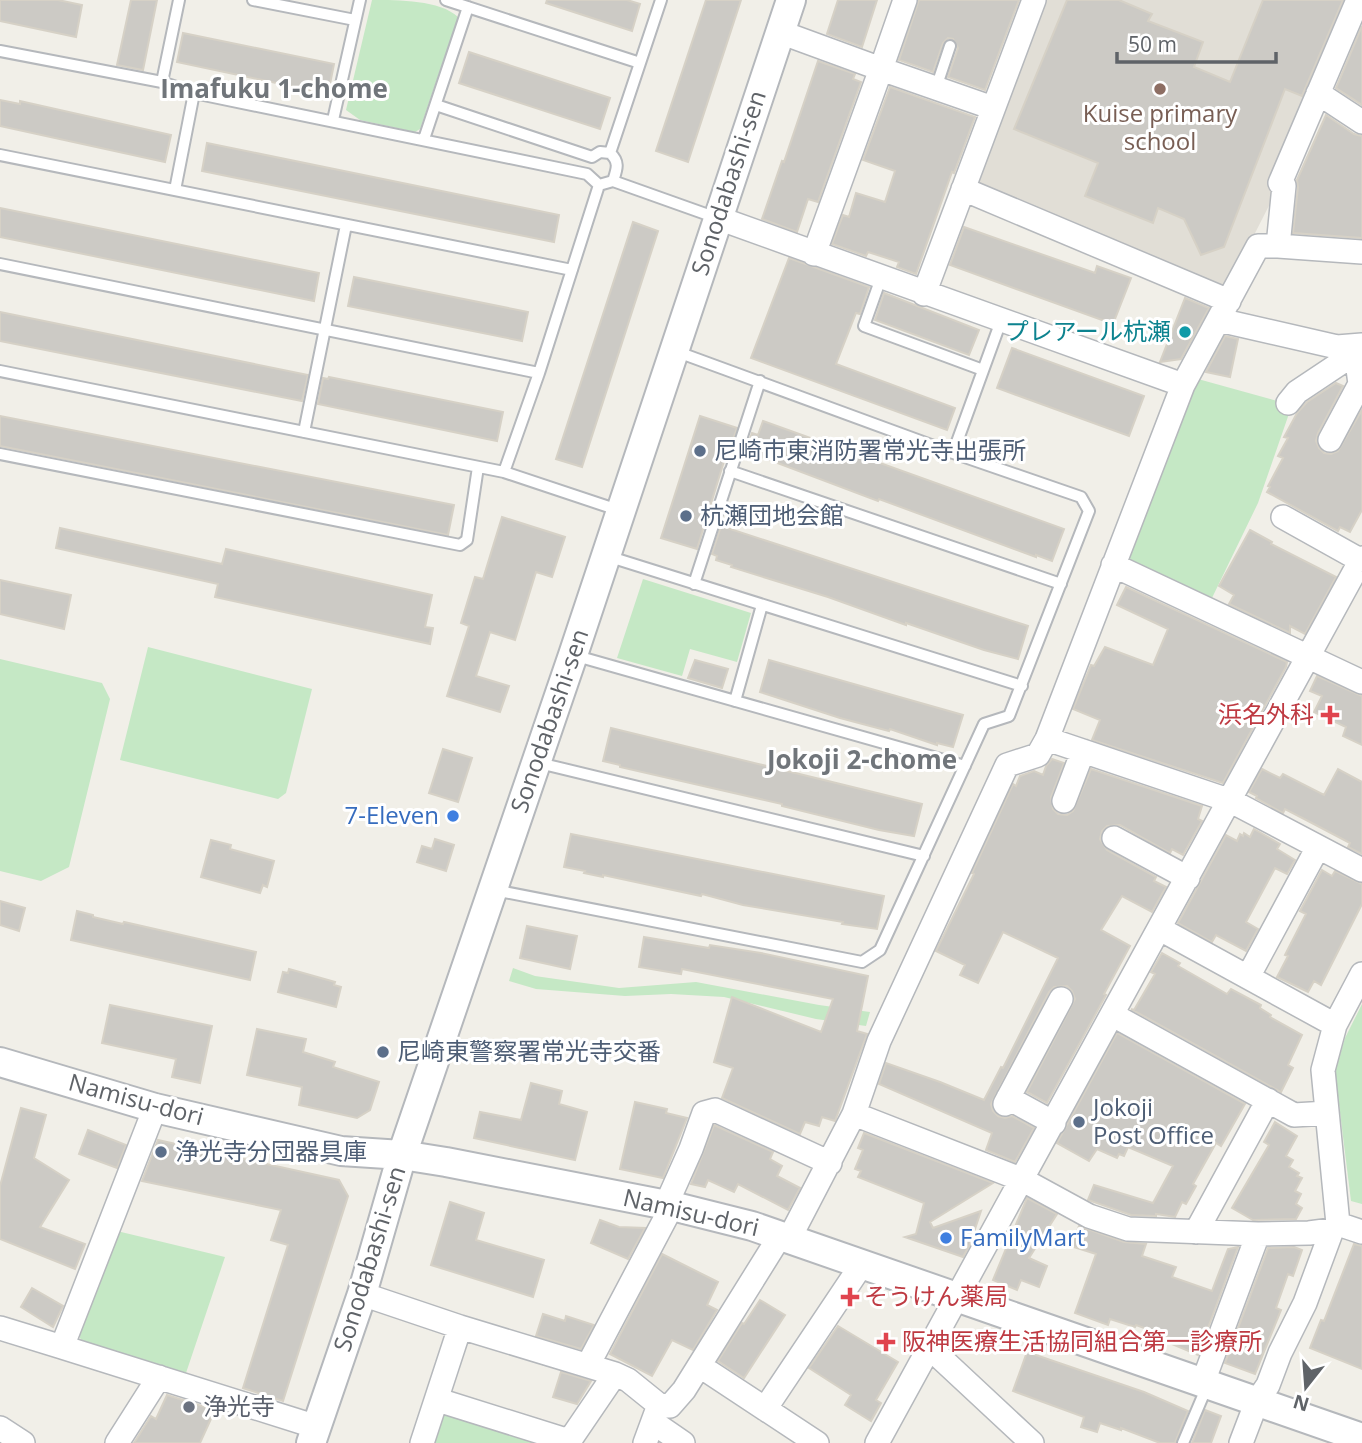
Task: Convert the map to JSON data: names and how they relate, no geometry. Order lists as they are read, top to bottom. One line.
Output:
{"streets":{"street":["Sonodabashi-sen","Namisu-dori"]},"crossings":[["Sonodabashi-sen","Namisu-dori"]],"districts":["Imafuku 1-chome","Jokoji 2-chome"],"places":{"other":["Kuise primary school","プレアール杭瀬","尼崎市東消防署常光寺出張所","杭瀬団地会館","7-Eleven","尼崎東警察署常光寺交番","Jokoji Post Office","浄光寺分団器具庫","FamilyMart","浄光寺"],"health":["浜名外科","そうけん薬局","阪神医療生活協同組合第一診療所"]},"scale_bar":"50 m","north":"bottom"}
